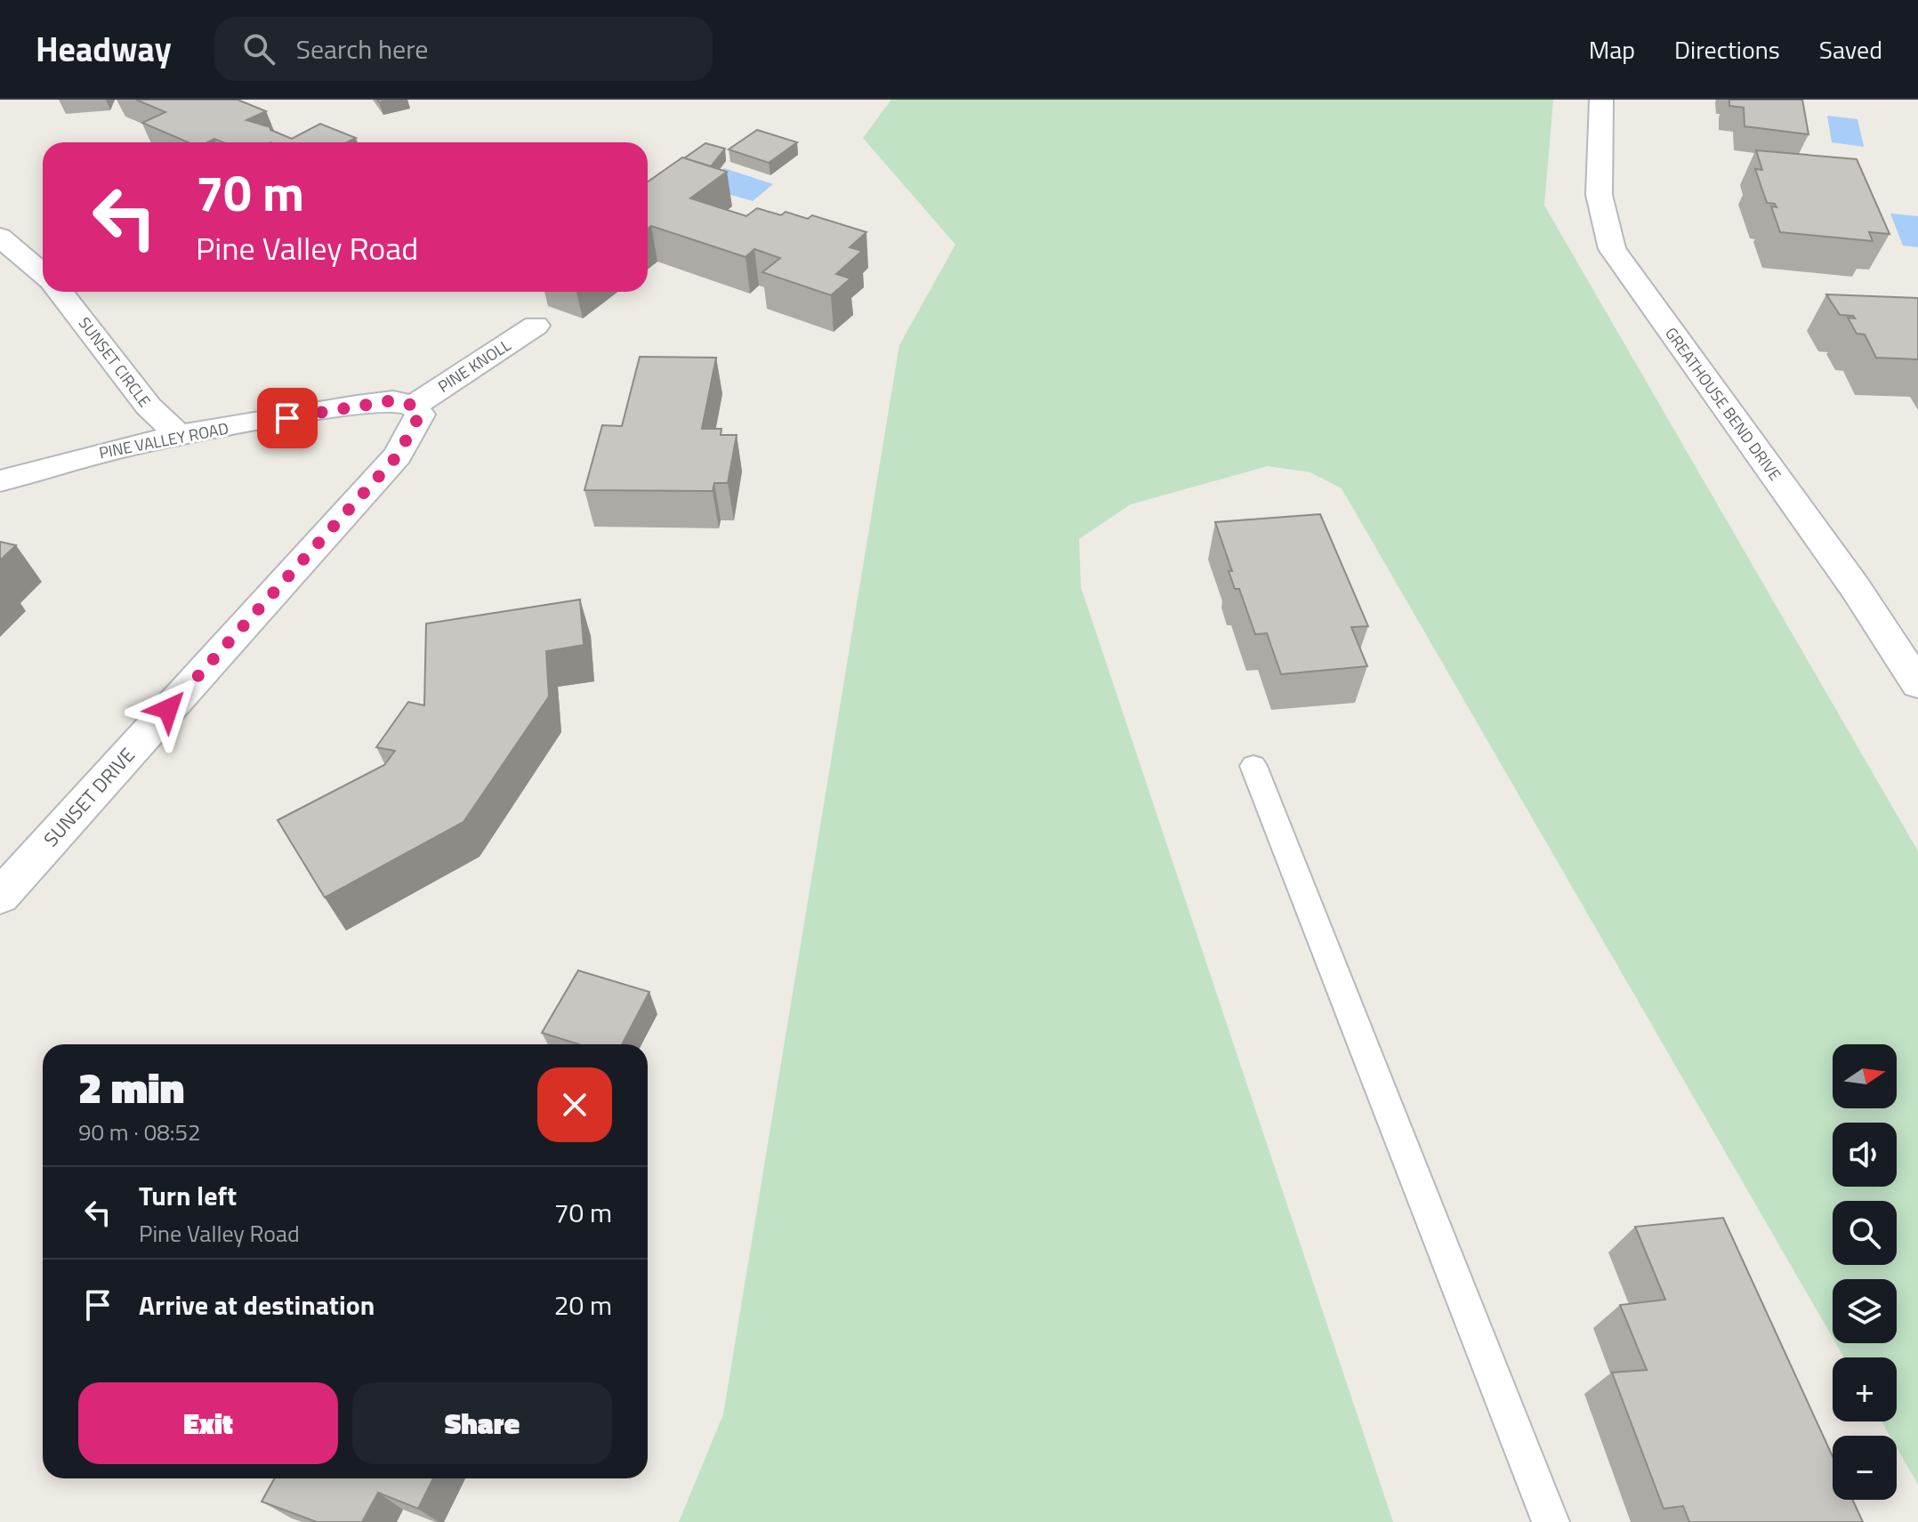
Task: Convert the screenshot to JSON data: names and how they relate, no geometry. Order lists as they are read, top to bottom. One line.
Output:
{"streets":{"street":["SUNSET CIRCLE","PINE KNOLL","GREATHOUSE BEND DRIVE","PINE VALLEY ROAD","SUNSET DRIVE"]},"crossings":[["SUNSET CIRCLE","PINE VALLEY ROAD"],["PINE KNOLL","PINE VALLEY ROAD"],["PINE KNOLL","SUNSET DRIVE"],["PINE VALLEY ROAD","SUNSET DRIVE"]],"north":"right","page":{"header":"Headway","search":"Search here","nav":["Map","Directions","Saved"],"turn":["70 m","Pine Valley Road"],"map_buttons":["+","−"],"heading":["2 min","90 m · 08:52"],"list":[{"name":"Turn left","note":"Pine Valley Road","value":"70 m"},{"name":"Arrive at destination","value":"20 m"}],"buttons":["Exit","Share"]}}
